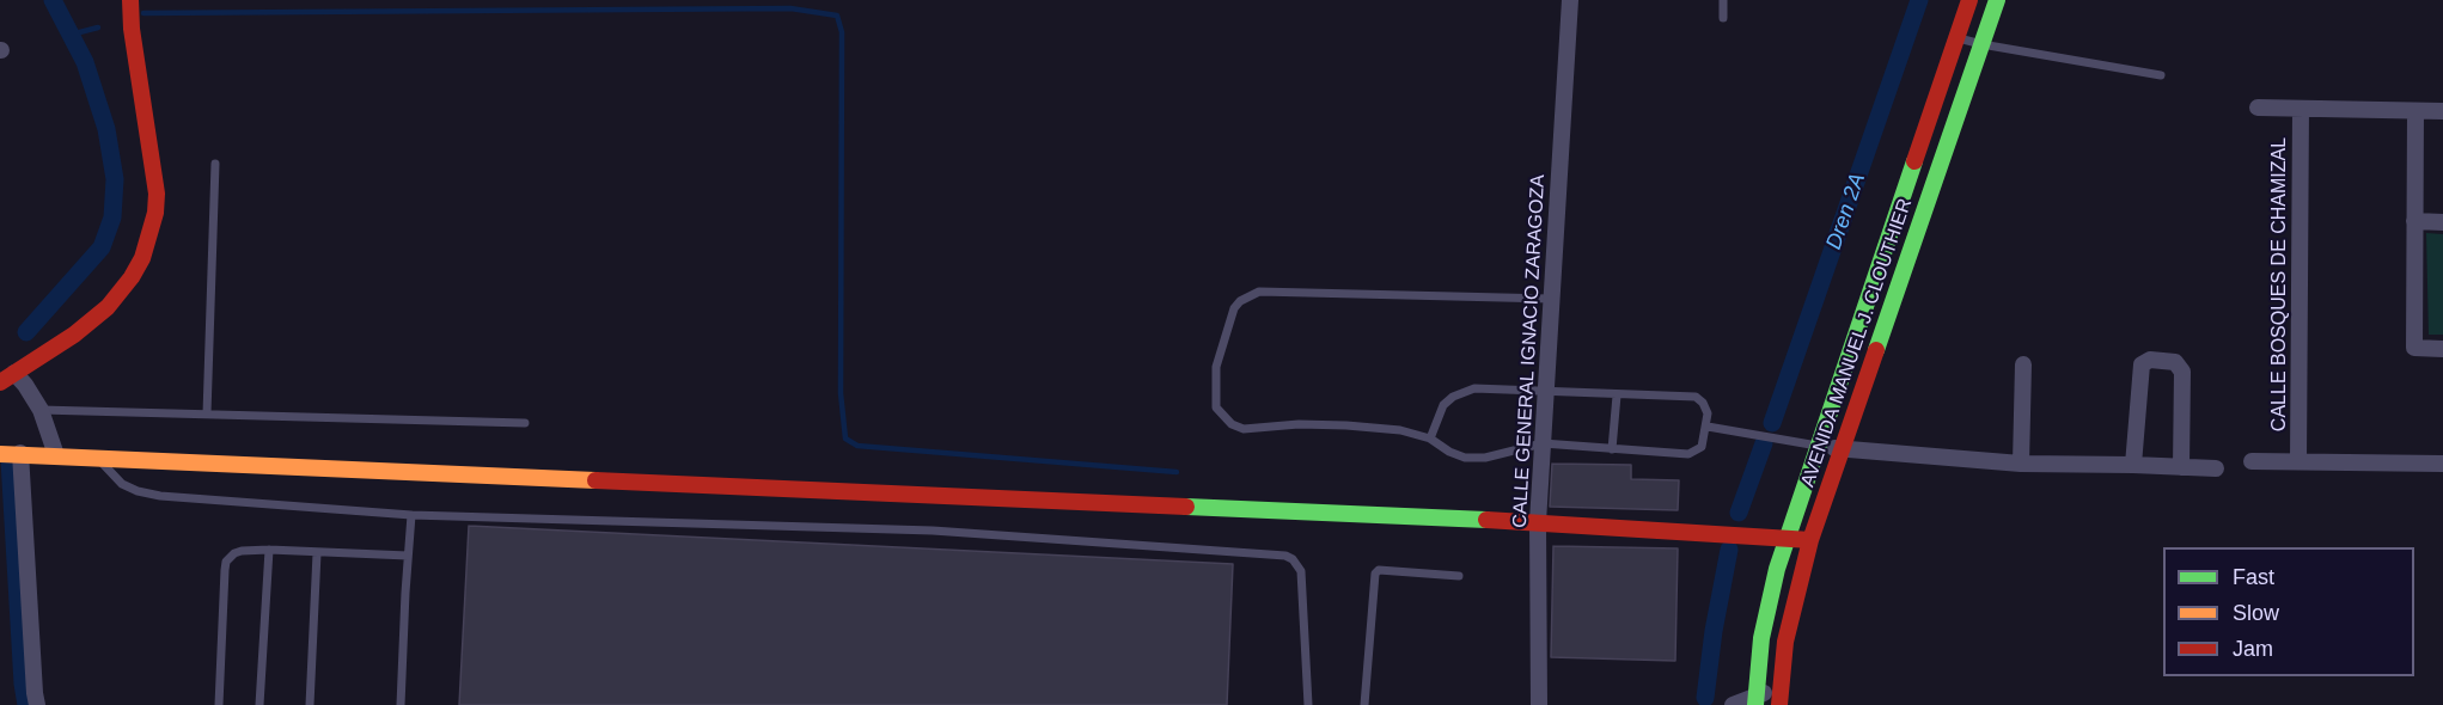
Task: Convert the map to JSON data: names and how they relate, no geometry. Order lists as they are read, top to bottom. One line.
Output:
{"streets":{"main road":["AVENIDA MANUEL J. CLOUTHIER"],"street":["CALLE BOSQUES DE CHAMIZAL","CALLE GENERAL IGNACIO ZARAGOZA"]},"water":["Dren 2A"],"legend":["Fast","Slow","Jam"]}
